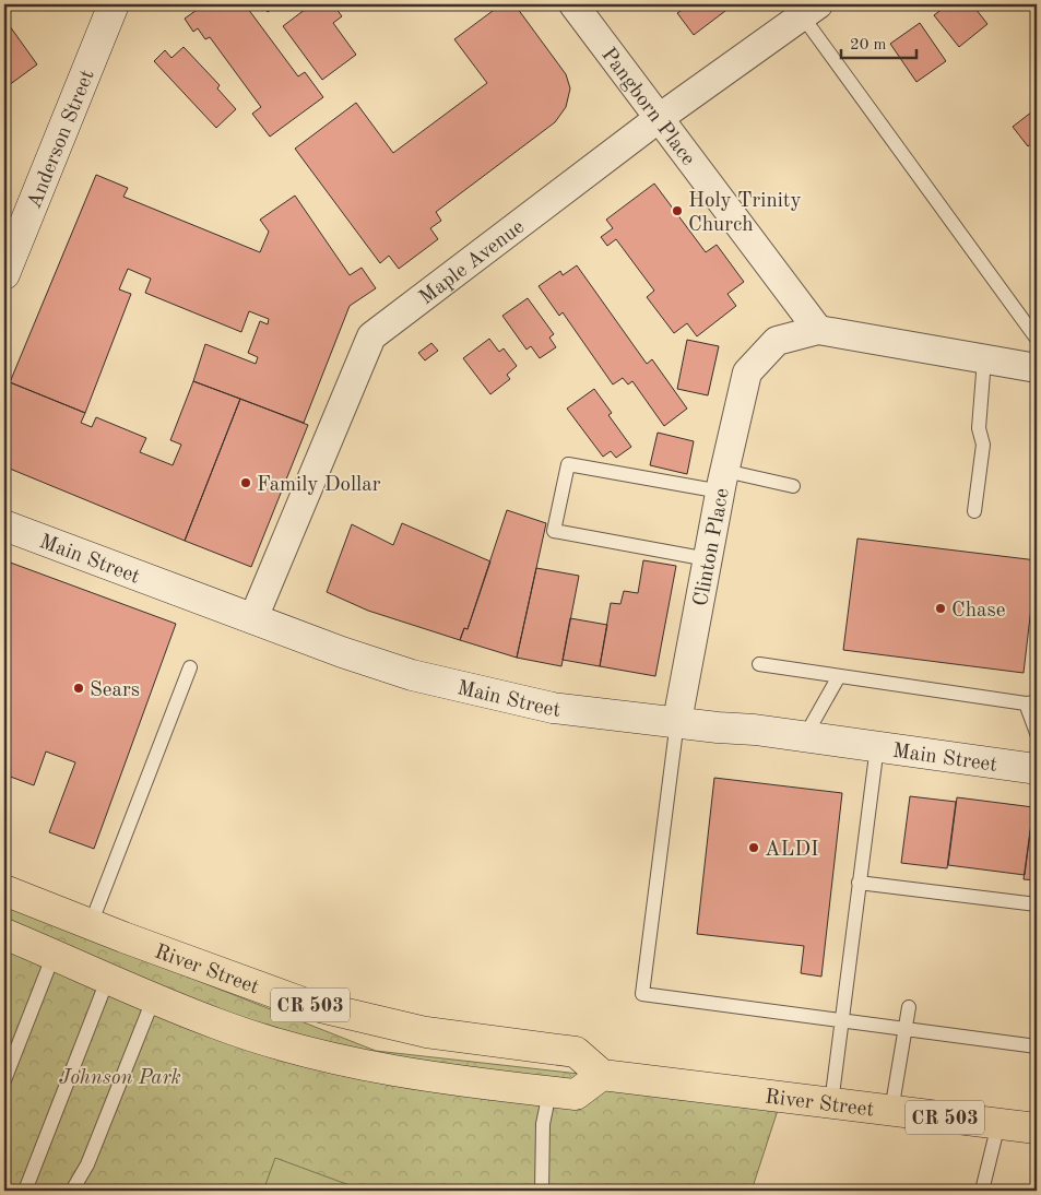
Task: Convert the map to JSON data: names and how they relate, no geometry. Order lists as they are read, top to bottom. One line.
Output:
{"streets":{"main road":["Anderson Street","Main Street","River Street","CR 503"],"street":["Pangborn Place","Maple Avenue","Clinton Place"]},"crossings":[["Pangborn Place","Maple Avenue"],["Pangborn Place","Clinton Place"],["Maple Avenue","Main Street"],["Clinton Place","Main Street"]],"parks":["Johnson Park"],"places":["Holy Trinity Church","Family Dollar","Chase","Sears","ALDI"],"scale_bar":"20 m"}
